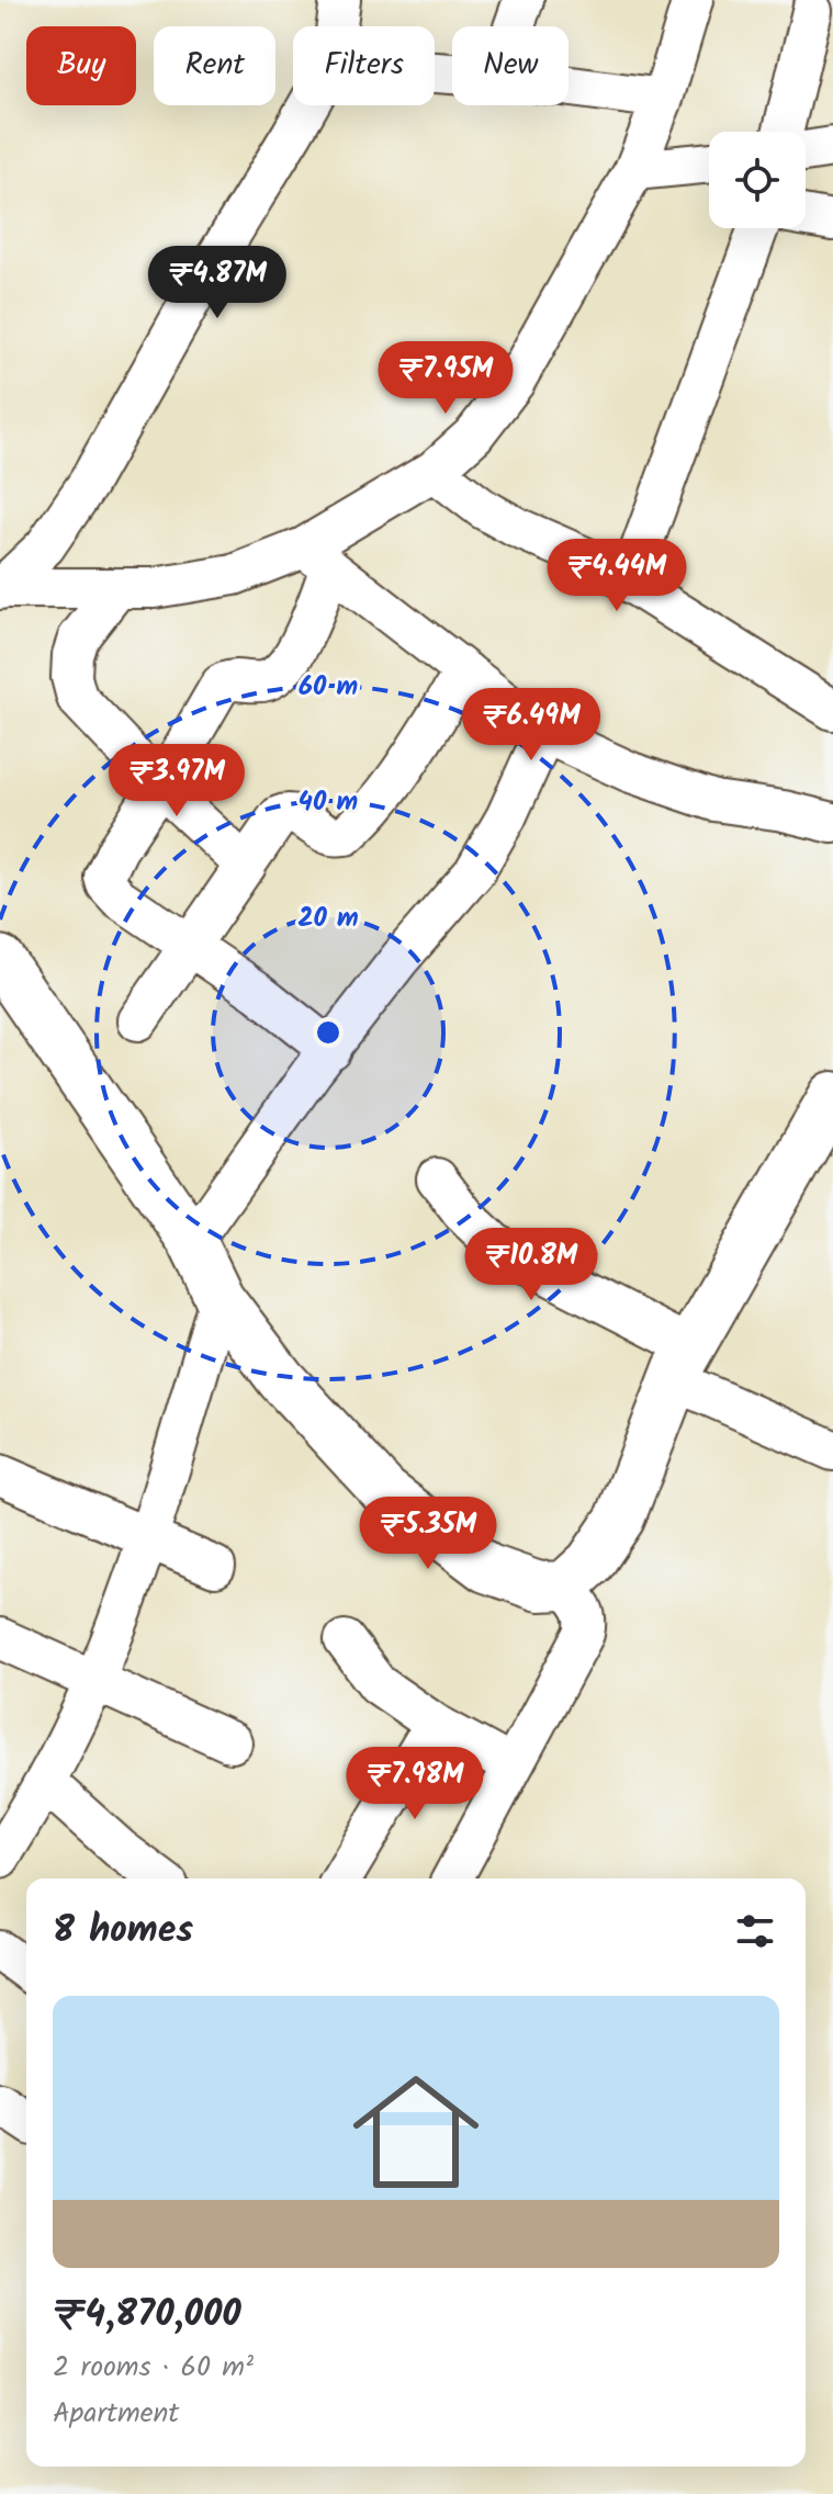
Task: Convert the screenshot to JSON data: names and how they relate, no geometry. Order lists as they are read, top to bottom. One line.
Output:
{"page":{"chip":["Buy","Rent","Filters","New"],"price":["₹4.87M","₹7.95M","₹4.44M","₹6.49M","₹3.97M","₹10.8M","₹5.35M","₹7.98M"],"heading":"8 homes","list":[{"name":"₹4,870,000","note":"2 rooms · 60 m² · Apartment"}]},"rings":["60 m","40 m","20 m"]}
